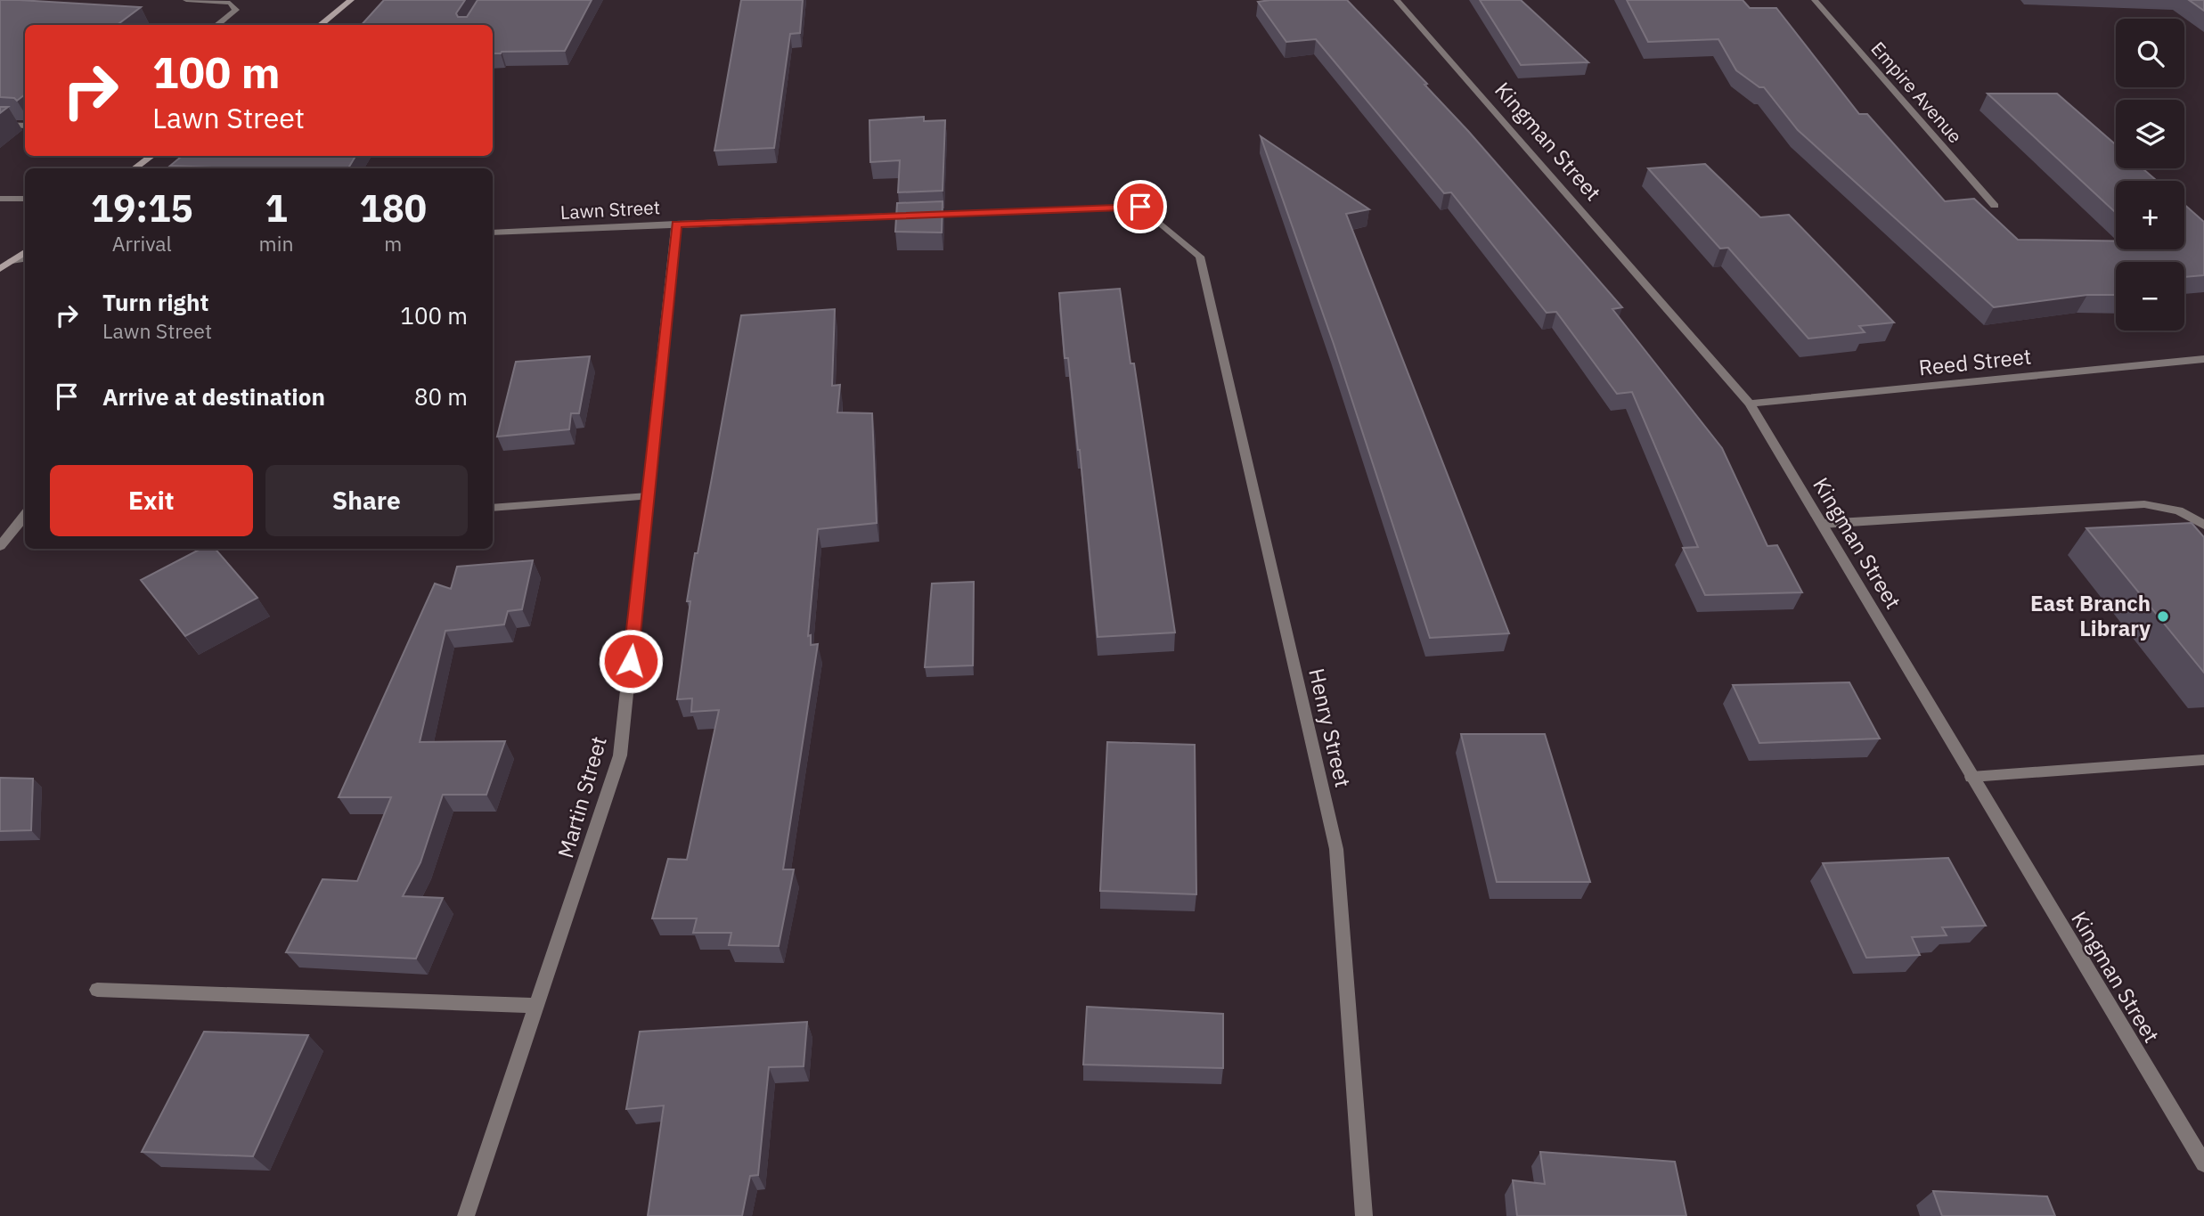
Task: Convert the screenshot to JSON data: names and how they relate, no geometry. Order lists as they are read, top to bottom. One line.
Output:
{"streets":{"street":["Empire Avenue","Kingman Street","Lawn Street","Reed Street","Henry Street","Martin Street"]},"crossings":[["Kingman Street","Reed Street"],["Lawn Street","Henry Street"],["Lawn Street","Martin Street"]],"places":["East Branch Library"],"page":{"map_buttons":["+","−"],"turn":["100 m","Lawn Street"],"eta":["19:15","Arrival","1","min","180","m"],"list":[{"name":"Turn right","note":"Lawn Street","value":"100 m"},{"name":"Arrive at destination","value":"80 m"}],"buttons":["Exit","Share"]}}
